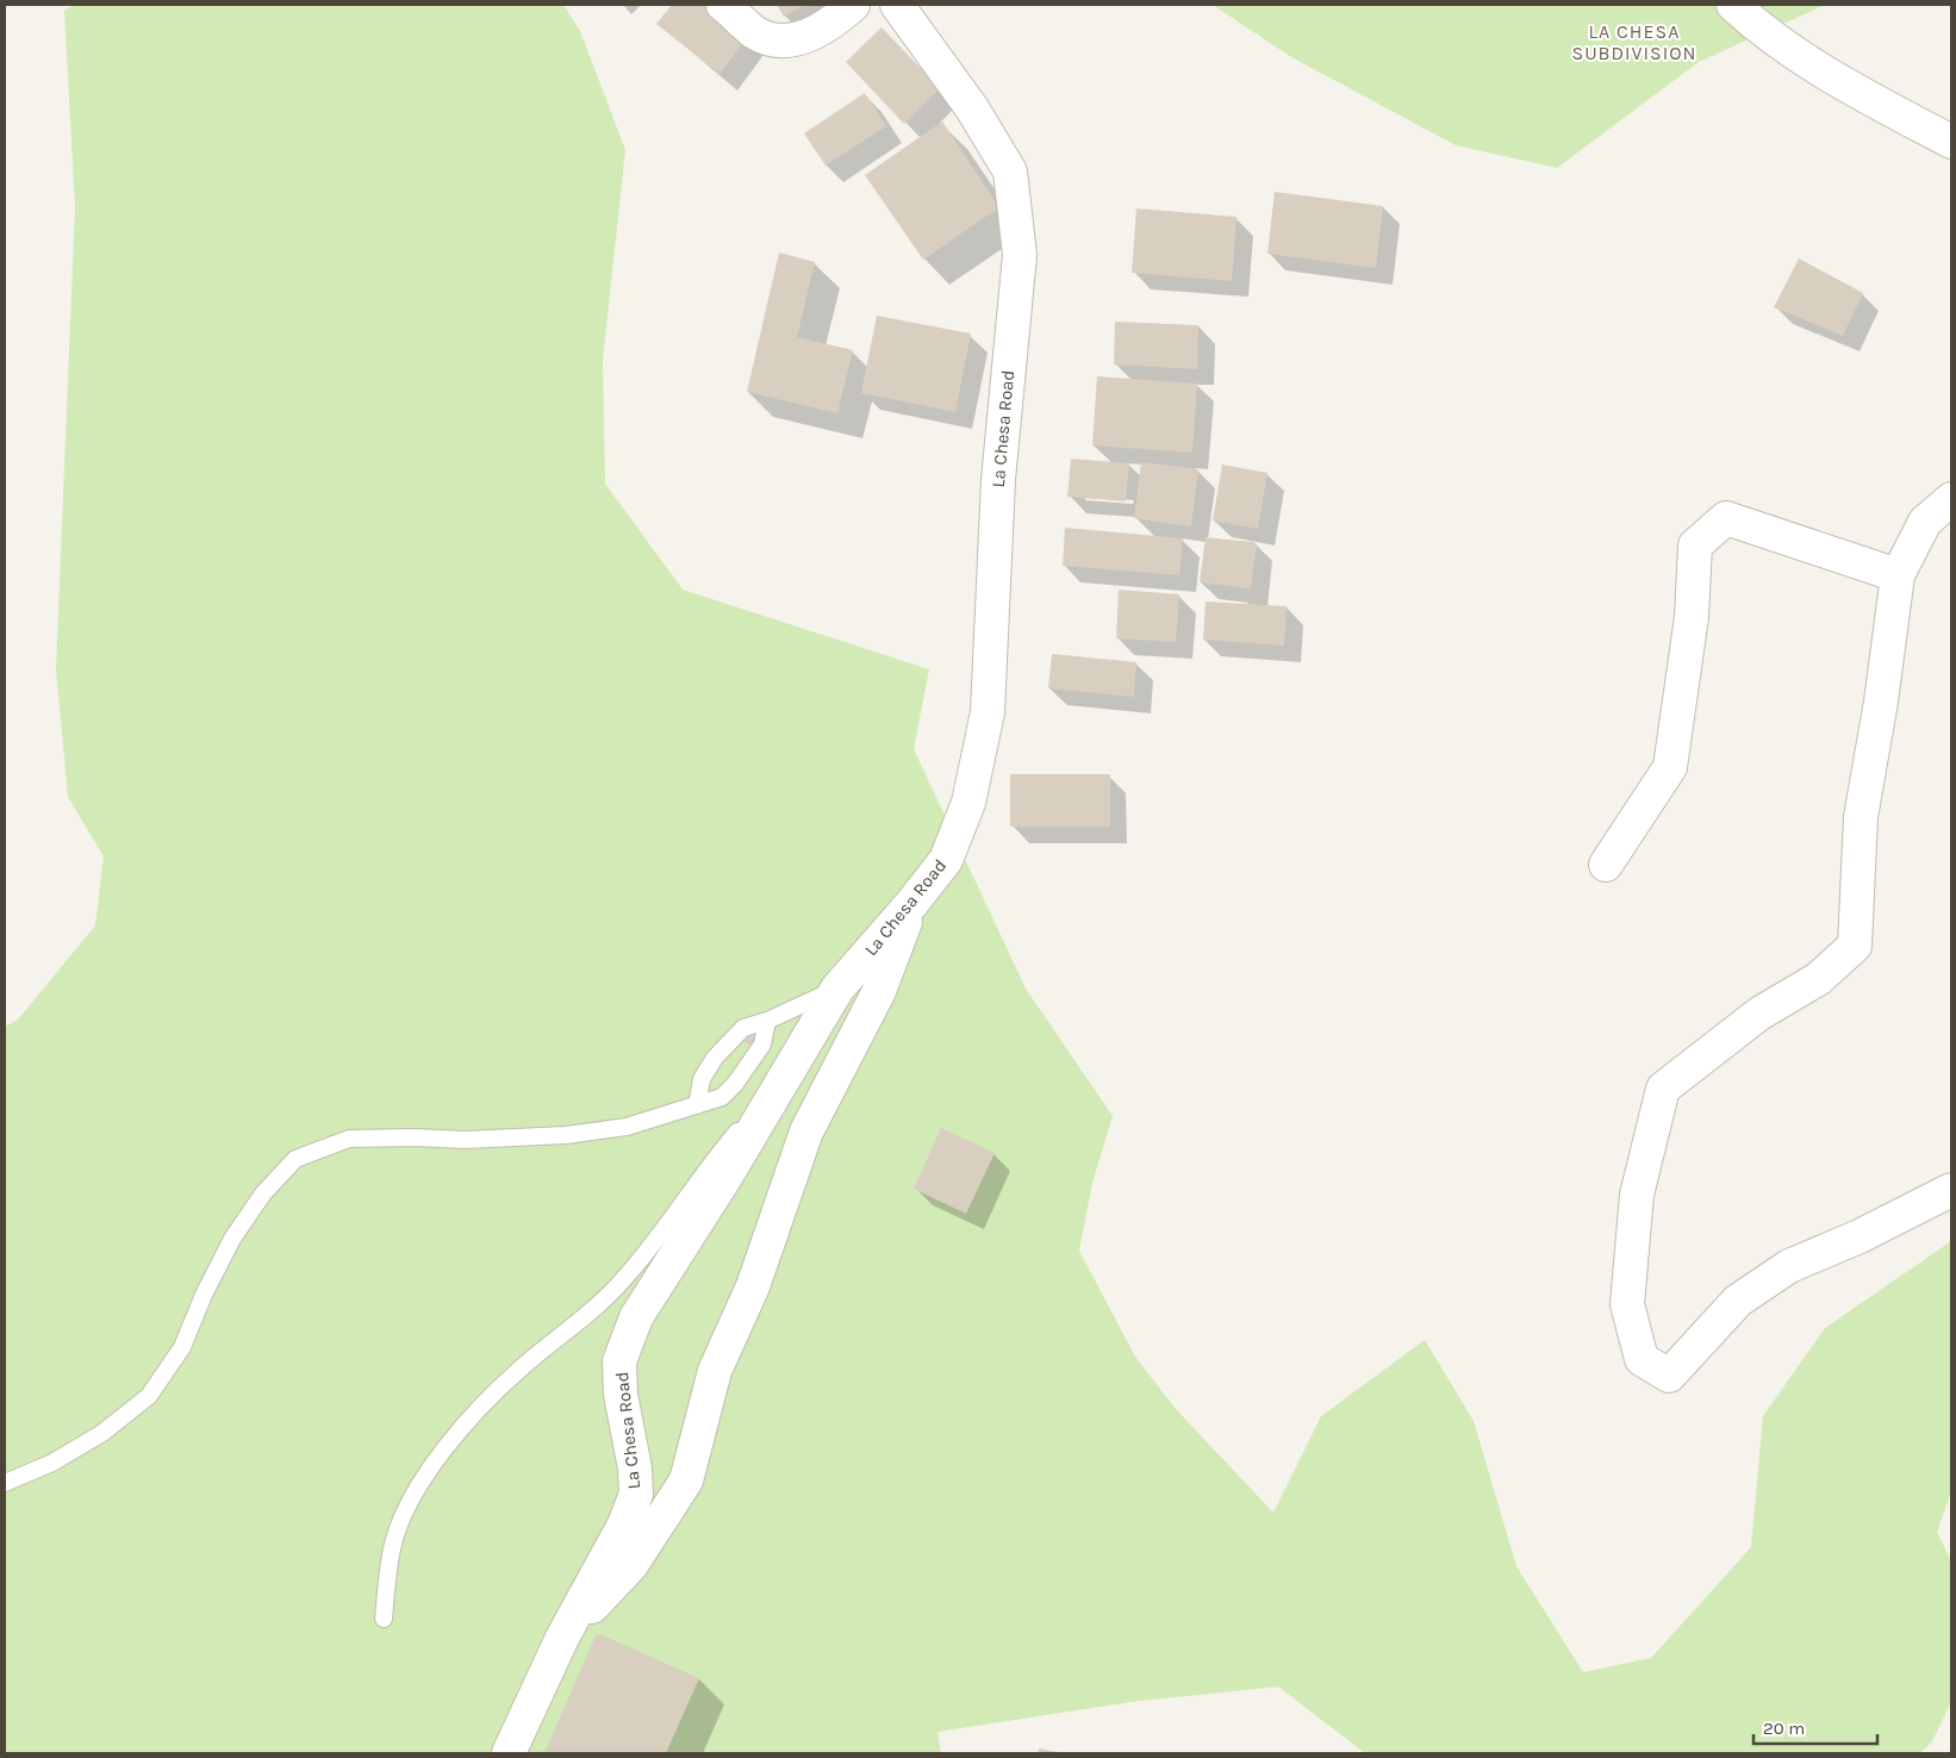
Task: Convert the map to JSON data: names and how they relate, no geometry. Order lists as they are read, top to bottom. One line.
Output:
{"streets":{"street":["La Chesa Road"]},"districts":["LA CHESA SUBDIVISION"],"scale_bar":"20 m"}
